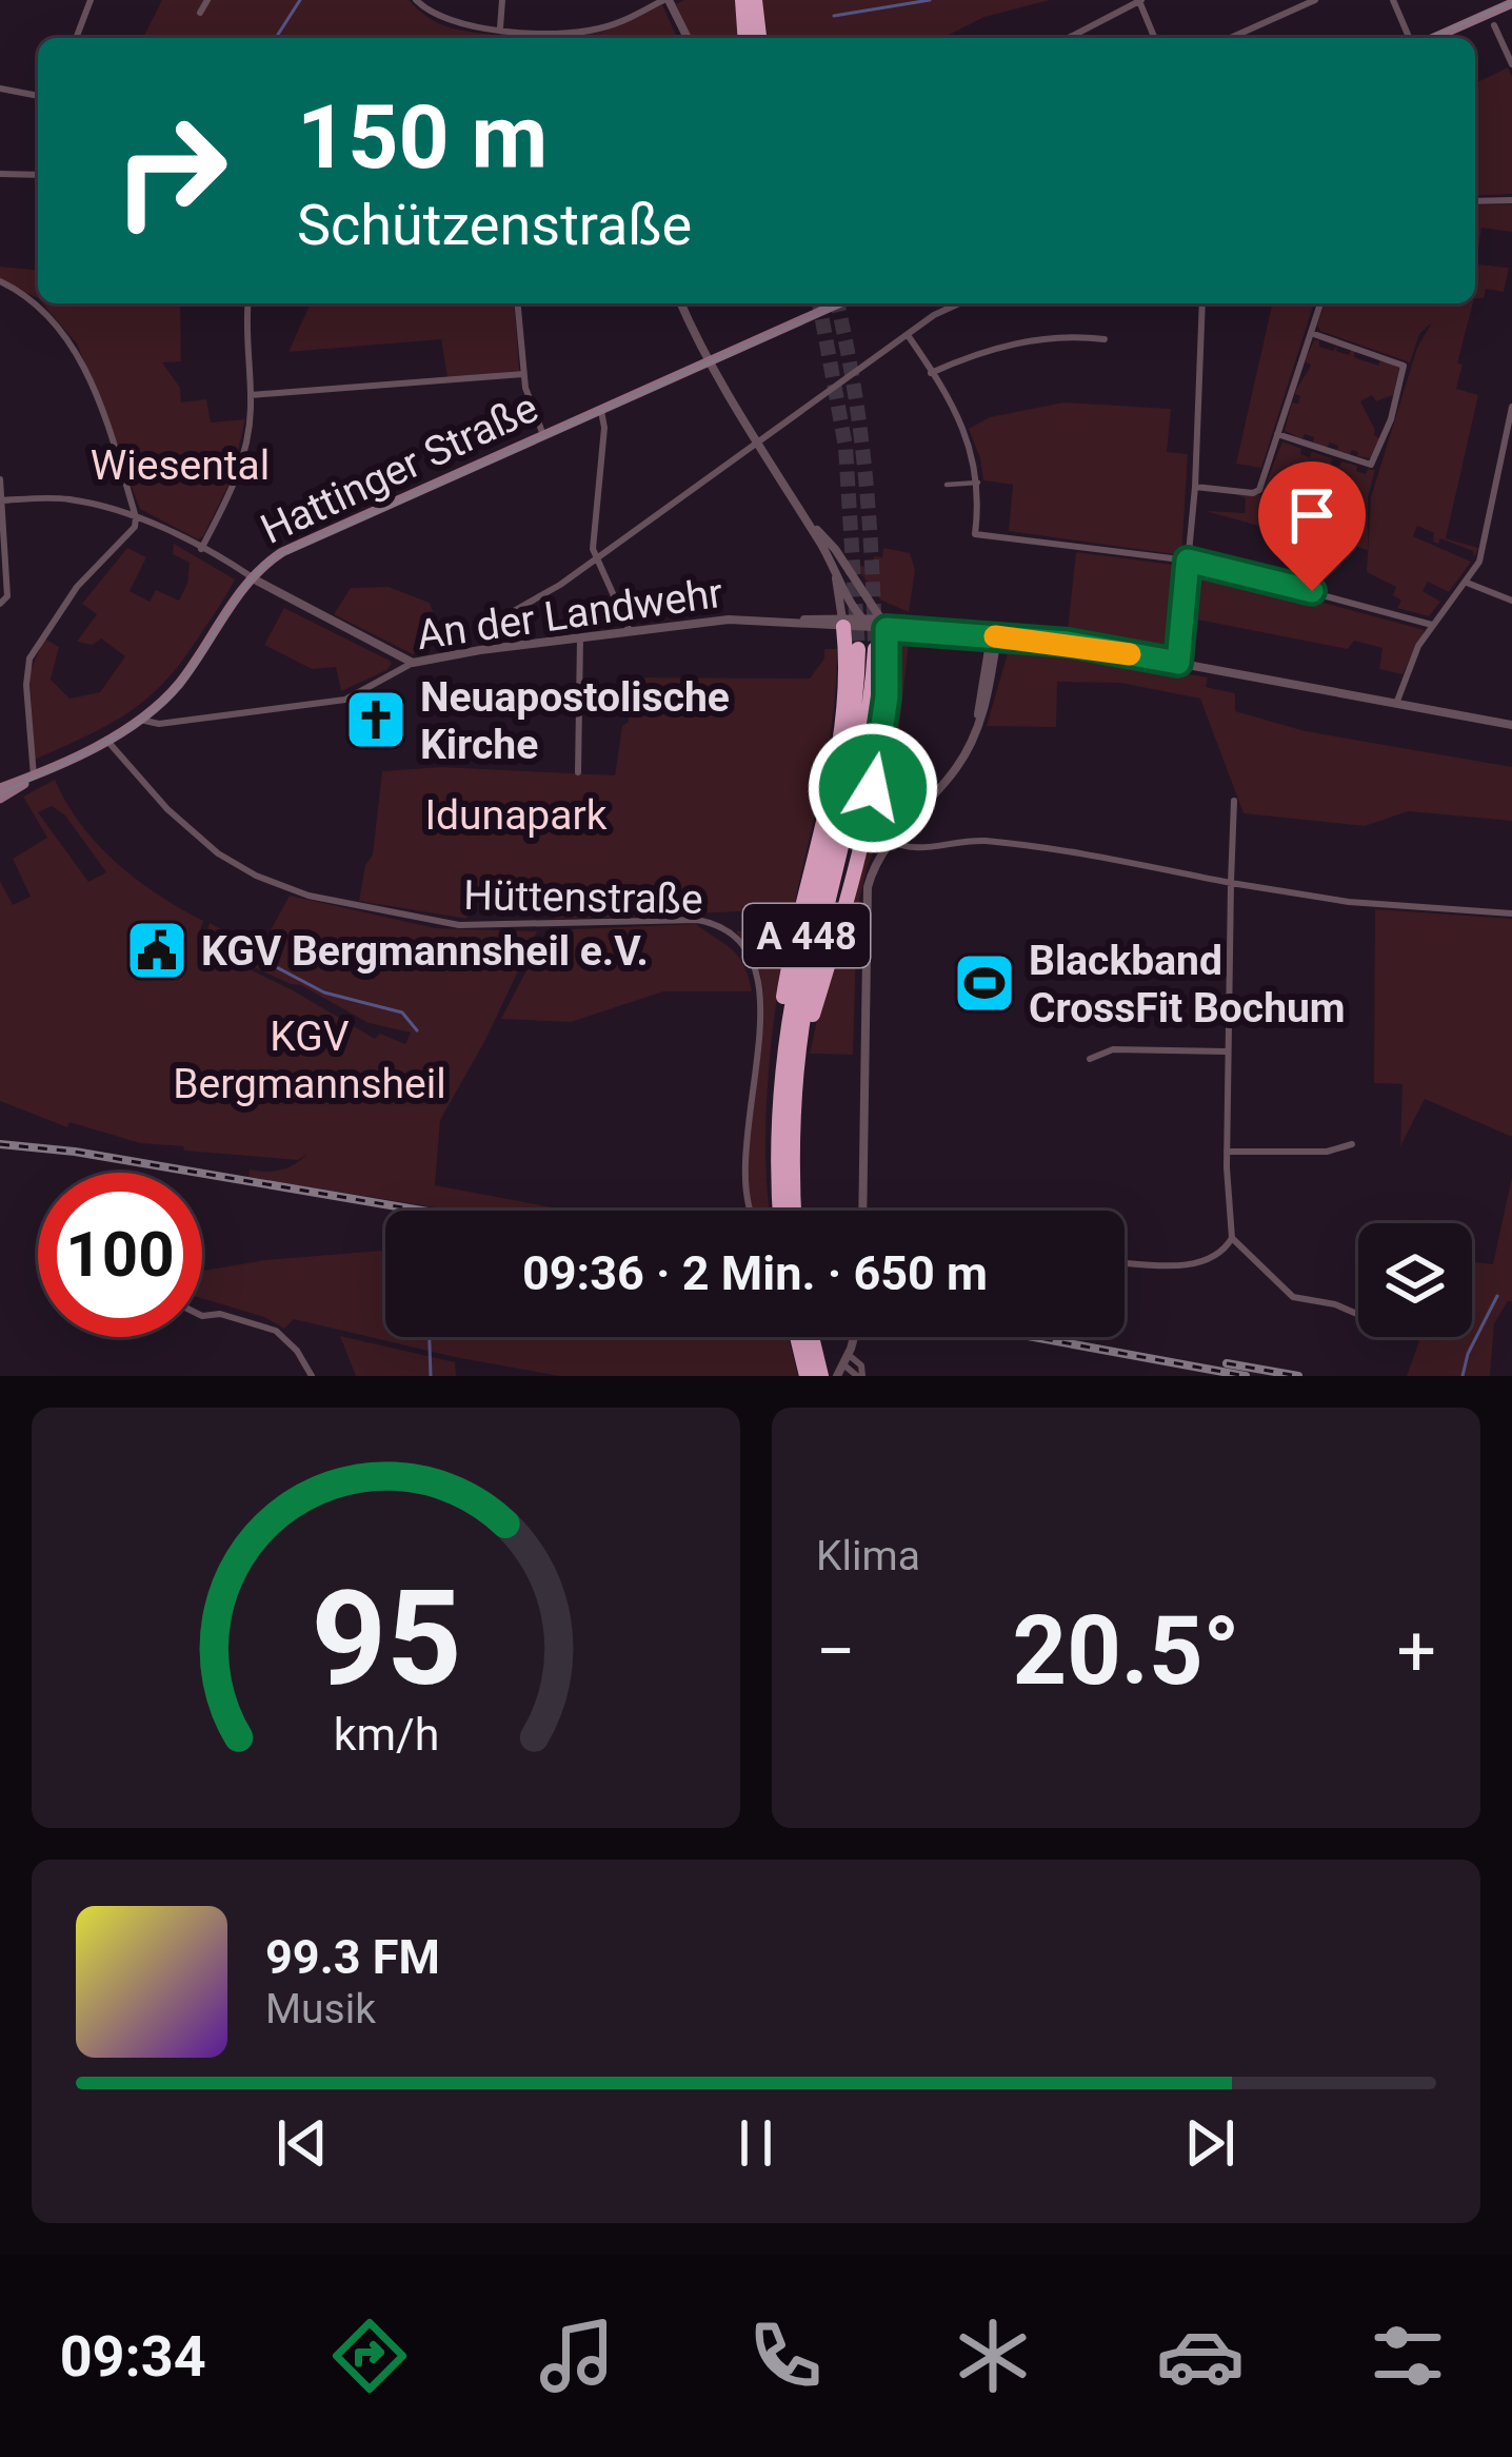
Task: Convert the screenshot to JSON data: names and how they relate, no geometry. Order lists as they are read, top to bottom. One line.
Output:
{"streets":{"highway":["A 448"],"main road":["Hattinger Straße"],"street":["An der Landwehr","Hüttenstraße"]},"crossings":[["Hattinger Straße","An der Landwehr"],["Hattinger Straße","Hüttenstraße"],["An der Landwehr","A 448"]],"parks":["Wiesental","Idunapark","KGV Bergmannsheil"],"places":{"church":["Neuapostolische Kirche"],"public building":["KGV Bergmannsheil e.V."],"sports":["Blackband CrossFit Bochum"]},"page":{"turn":["150 m","Schützenstraße"],"limit":"100","trip":"09:36 · 2 Min. · 650 m","tile":"Klima","heat":["−","20.5°","+"],"song":["99.3 FM","Musik"],"tabs":"09:34","gauge":["95","km/h"]}}
